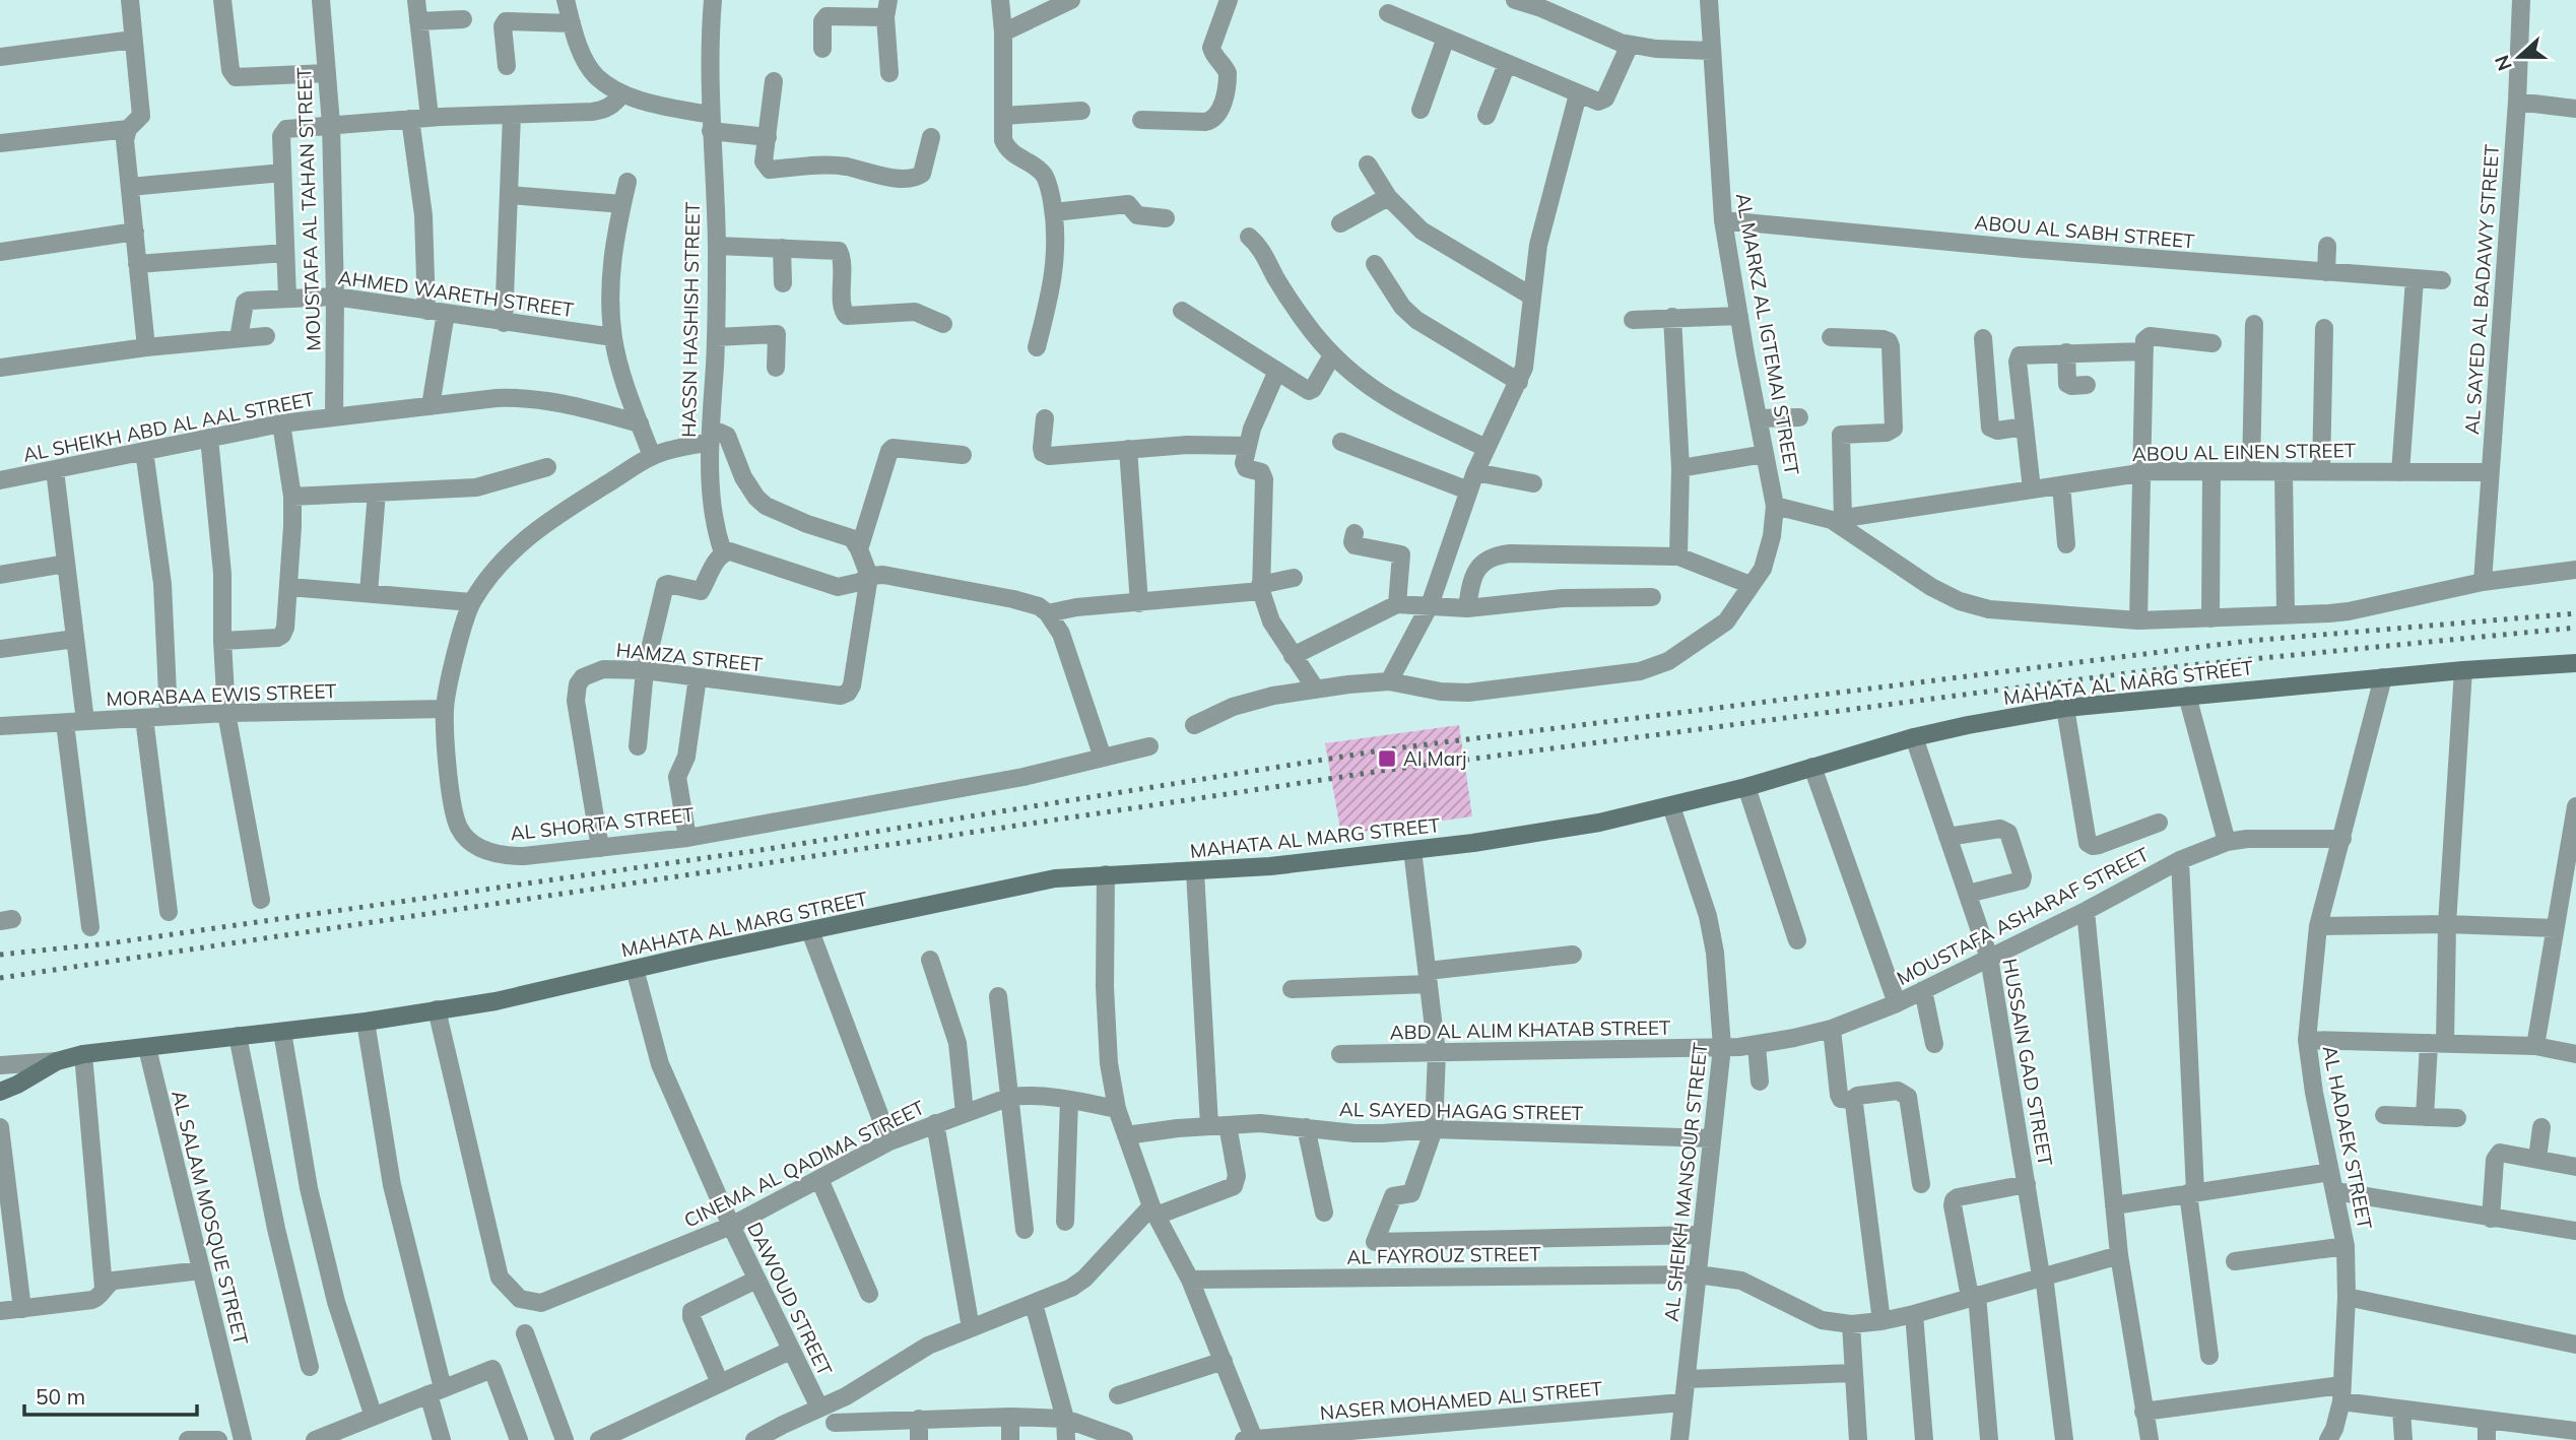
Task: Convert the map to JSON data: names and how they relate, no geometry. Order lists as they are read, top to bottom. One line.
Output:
{"streets":{"main road":["MAHATA AL MARG STREET"],"street":["MOUSTAFA AL TAHAN STREET","ABOU AL SABH STREET","AL SAYED AL BADAWY STREET","AHMED WARETH STREET","HASSN HASHISH STREET","AL MARKZ AL IGTEMAI STREET","AL SHEIKH ABD AL AAL STREET","ABOU AL EINEN STREET","HAMZA STREET","MORABAA EWIS STREET","AL SHORTA STREET","MOUSTAFA ASHARAF STREET","ABD AL ALIM KHATAB STREET","HUSSAIN GAD STREET","AL SAYED HAGAG STREET","AL HADAEK STREET","CINEMA AL QADIMA STREET","AL SHEIKH MANSOUR STREET","AL SALAM MOSQUE STREET","AL FAYROUZ STREET","DAWOUD STREET","NASER MOHAMED ALI STREET"]},"crossings":[["MOUSTAFA AL TAHAN STREET","AHMED WARETH STREET"],["MOUSTAFA AL TAHAN STREET","AL SHEIKH ABD AL AAL STREET"],["ABOU AL SABH STREET","AL MARKZ AL IGTEMAI STREET"],["AL SAYED AL BADAWY STREET","ABOU AL EINEN STREET"],["HASSN HASHISH STREET","AL SHORTA STREET"],["HAMZA STREET","AL SHORTA STREET"],["MAHATA AL MARG STREET","HUSSAIN GAD STREET"],["MAHATA AL MARG STREET","AL HADAEK STREET"],["MAHATA AL MARG STREET","CINEMA AL QADIMA STREET"],["MAHATA AL MARG STREET","AL SHEIKH MANSOUR STREET"],["MAHATA AL MARG STREET","AL SALAM MOSQUE STREET"],["MAHATA AL MARG STREET","DAWOUD STREET"],["MORABAA EWIS STREET","AL SHORTA STREET"],["MOUSTAFA ASHARAF STREET","ABD AL ALIM KHATAB STREET"],["MOUSTAFA ASHARAF STREET","HUSSAIN GAD STREET"],["MOUSTAFA ASHARAF STREET","AL HADAEK STREET"],["MOUSTAFA ASHARAF STREET","AL SHEIKH MANSOUR STREET"],["ABD AL ALIM KHATAB STREET","AL SHEIKH MANSOUR STREET"],["HUSSAIN GAD STREET","AL FAYROUZ STREET"],["AL SAYED HAGAG STREET","AL SHEIKH MANSOUR STREET"],["CINEMA AL QADIMA STREET","DAWOUD STREET"],["AL SHEIKH MANSOUR STREET","AL FAYROUZ STREET"],["AL SHEIKH MANSOUR STREET","NASER MOHAMED ALI STREET"]],"places":{"transit":["Al Marj"]},"scale_bar":"50 m","north":"left"}
